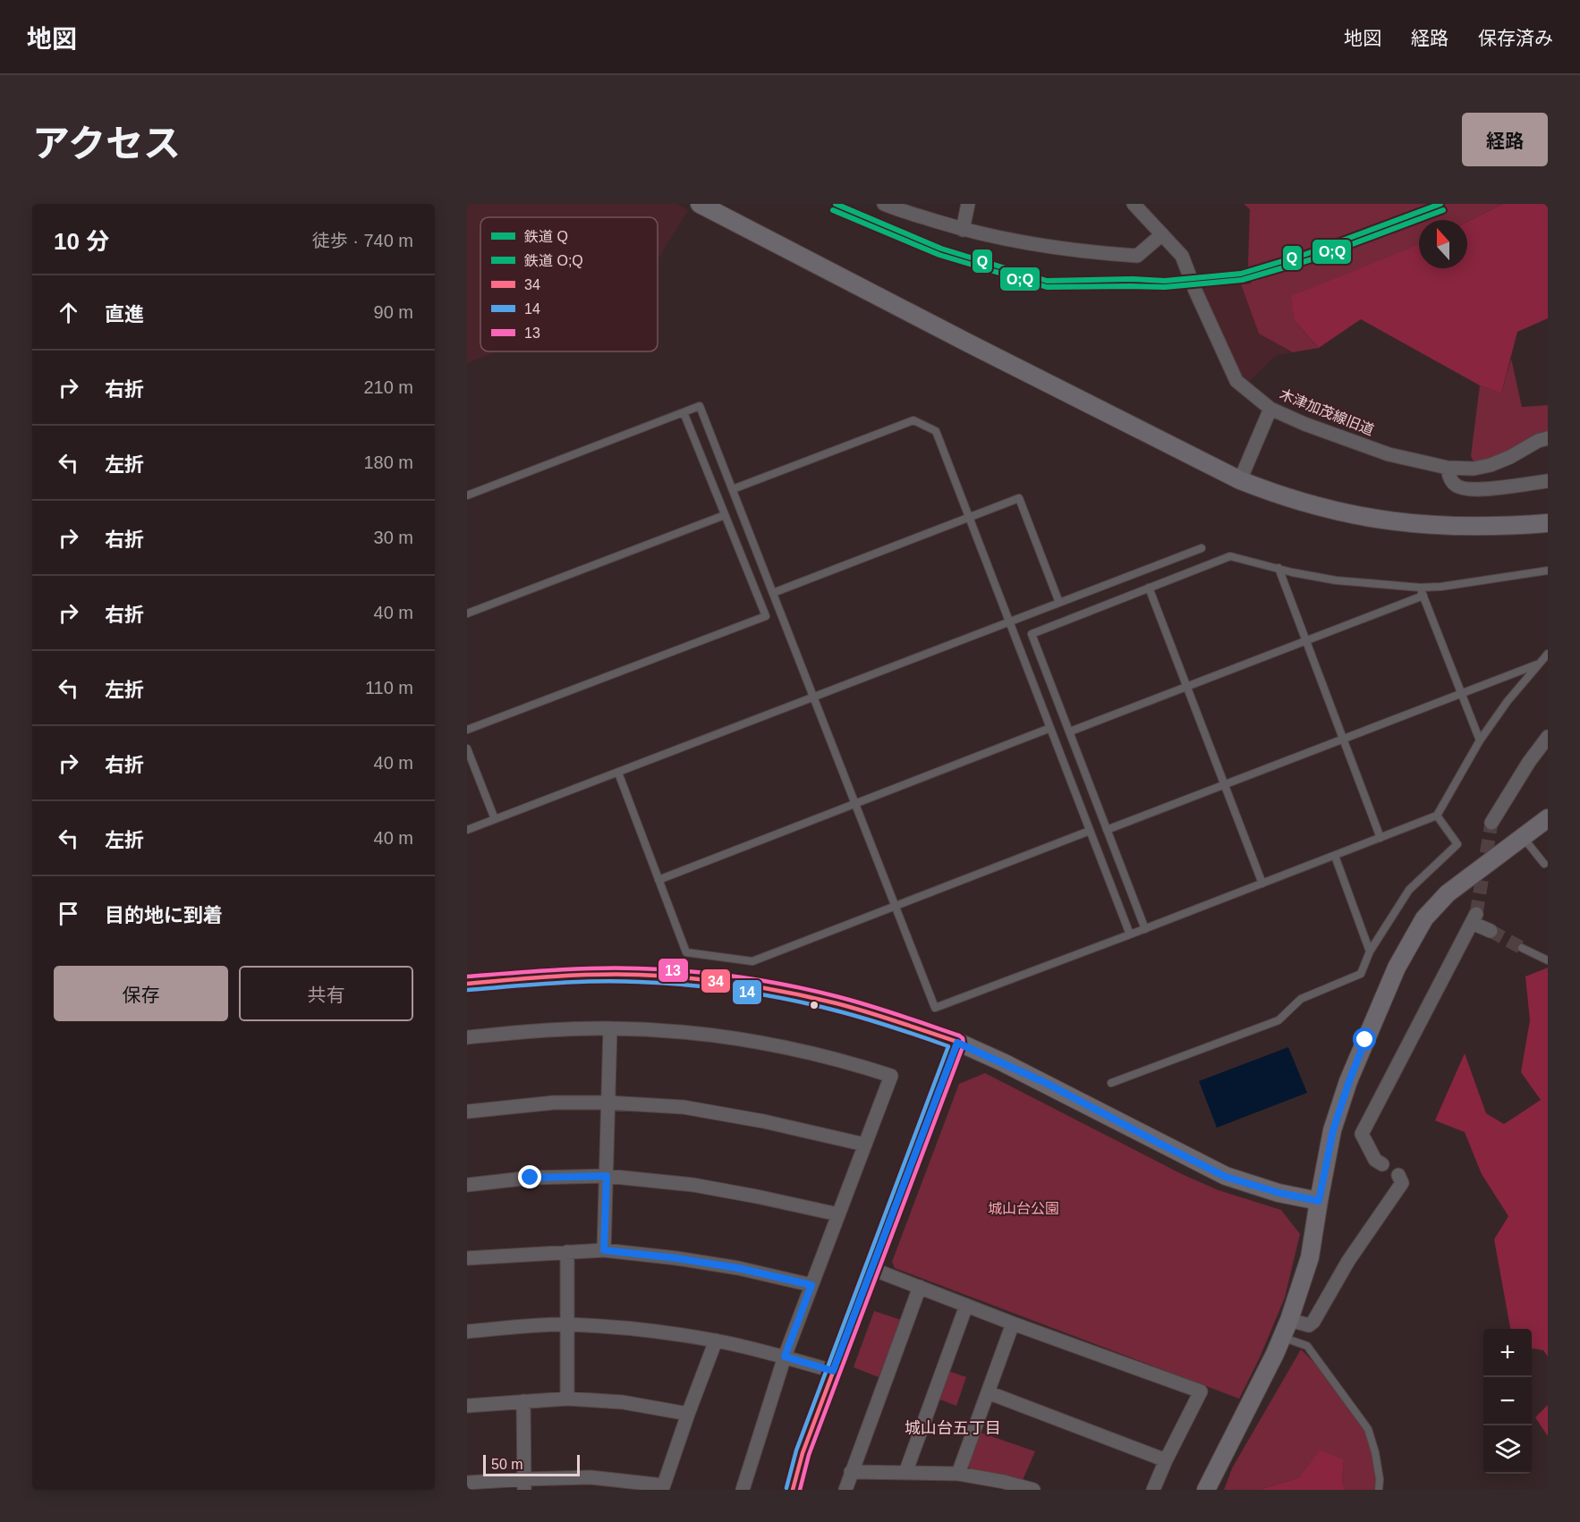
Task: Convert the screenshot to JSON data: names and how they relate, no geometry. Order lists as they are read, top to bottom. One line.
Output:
{"streets":{"street":["木津加茂線旧道"]},"districts":["城山台五丁目"],"parks":["城山台公園"],"lines":["rail line Q","rail line O;Q","transit line 13","transit line 34","transit line 14"],"legend":["鉄道 Q","鉄道 O;Q","34","14","13"],"scale_bar":"50 m","north":"top","page":{"header":"地図","nav":["地図","経路","保存済み"],"title":"アクセス","buttons":["経路",["保存","共有"]],"heading":["10 分","徒歩 · 740 m"],"list":[["直進","90 m"],["右折","210 m"],["左折","180 m"],["右折","30 m"],["右折","40 m"],["左折","110 m"],["右折","40 m"],["左折","40 m"],"目的地に到着"],"map_buttons":["+","−"],"scale":"50 m"}}
